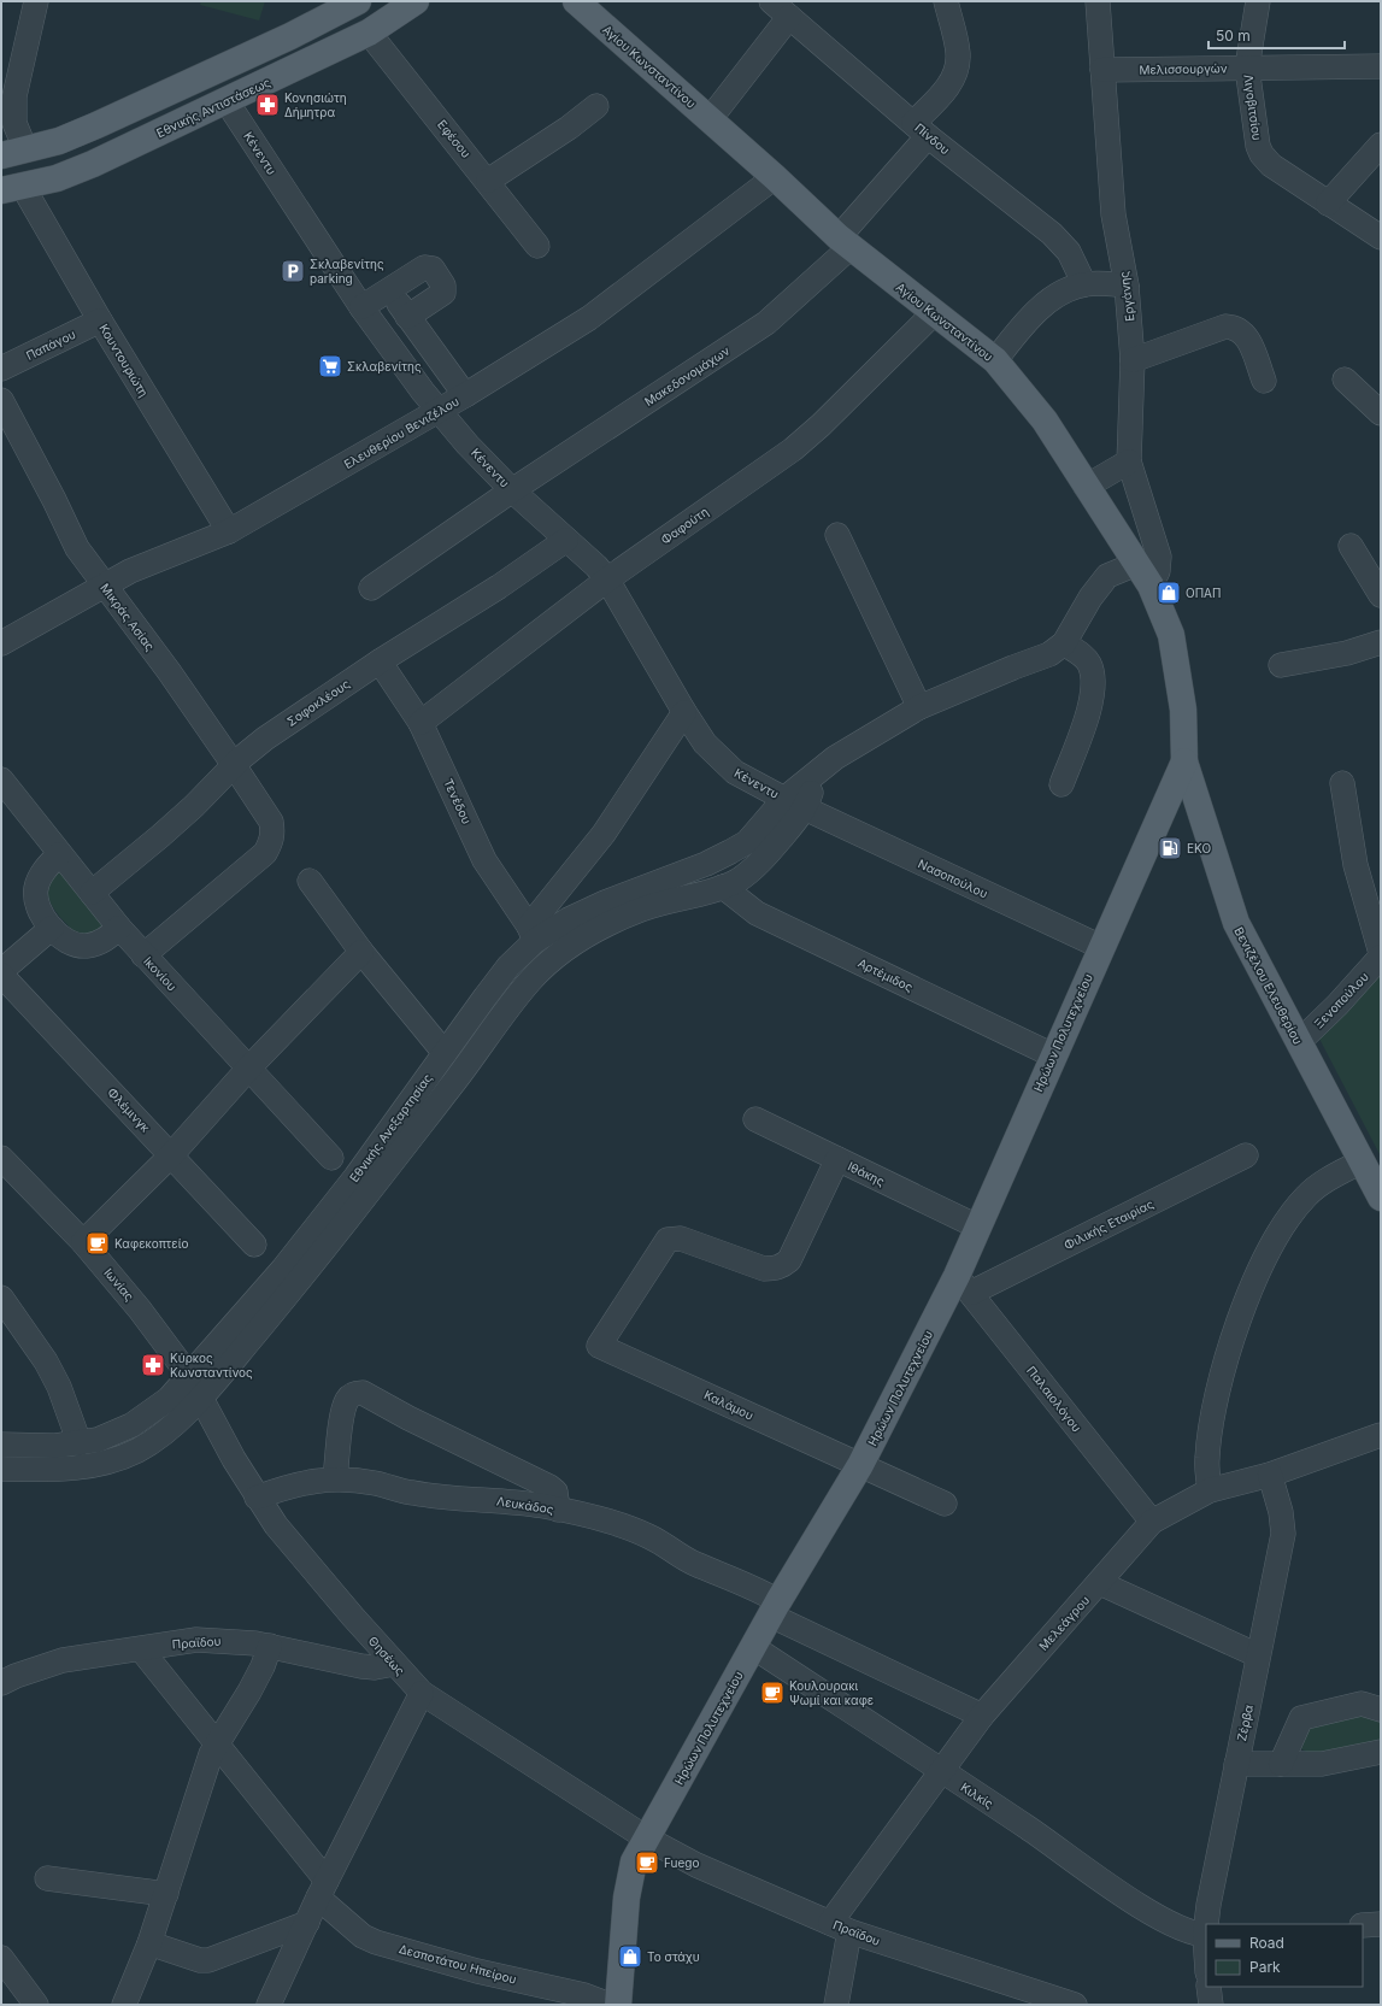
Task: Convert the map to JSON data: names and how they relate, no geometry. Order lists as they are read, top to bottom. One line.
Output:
{"streets":{"main road":["Αγίου Κωνσταντίνου","Εθνικής Αντιστάσεως","Βενιζέλου Ελευθερίου","Ηρώων Πολυτεχνείου"],"street":["Μελισσουργών","Λιγοβιτσίου","Εφέσου","Πίνδου","Κένεντυ","Εργάνης","Παπάγου","Κουντουριώτη","Μακεδονομάχων","Ελευθερίου Βενιζέλου","Φαφούτη","Μικράς Ασίας","Σοφοκλέους","Τενέδου","Νασοπούλου","Ικονίου","Αρτέμιδος","Ξενοπούλου","Φλέμινγκ","Εθνικής Ανεξαρτησίας","Ιθάκης","Φιλικής Εταιρίας","Ιωνίας","Παλαιολόγου","Καλάμου","Λευκάδος","Μελεάγρου","Πραϊδου","Θησέως","Ζέρβα","Κιλκίς","Δεσποτάτου Ηπείρου"]},"crossings":[["Αγίου Κωνσταντίνου","Εργάνης"],["Αγίου Κωνσταντίνου","Μακεδονομάχων"],["Αγίου Κωνσταντίνου","Ελευθερίου Βενιζέλου"],["Αγίου Κωνσταντίνου","Φαφούτη"],["Αγίου Κωνσταντίνου","Βενιζέλου Ελευθερίου"],["Αγίου Κωνσταντίνου","Ηρώων Πολυτεχνείου"],["Μελισσουργών","Λιγοβιτσίου"],["Μελισσουργών","Εργάνης"],["Εθνικής Αντιστάσεως","Εφέσου"],["Εθνικής Αντιστάσεως","Κένεντυ"],["Εθνικής Αντιστάσεως","Κουντουριώτη"],["Πίνδου","Μακεδονομάχων"],["Κένεντυ","Μακεδονομάχων"],["Κένεντυ","Ελευθερίου Βενιζέλου"],["Κένεντυ","Φαφούτη"],["Κένεντυ","Σοφοκλέους"],["Κένεντυ","Νασοπούλου"],["Κένεντυ","Εθνικής Ανεξαρτησίας"],["Παπάγου","Κουντουριώτη"],["Κουντουριώτη","Ελευθερίου Βενιζέλου"],["Ελευθερίου Βενιζέλου","Μικράς Ασίας"],["Φαφούτη","Τενέδου"],["Μικράς Ασίας","Σοφοκλέους"],["Μικράς Ασίας","Ικονίου"],["Σοφοκλέους","Τενέδου"],["Σοφοκλέους","Ικονίου"],["Τενέδου","Εθνικής Ανεξαρτησίας"],["Νασοπούλου","Ηρώων Πολυτεχνείου"],["Νασοπούλου","Εθνικής Ανεξαρτησίας"],["Αρτέμιδος","Ηρώων Πολυτεχνείου"],["Βενιζέλου Ελευθερίου","Ξενοπούλου"],["Βενιζέλου Ελευθερίου","Ηρώων Πολυτεχνείου"],["Ηρώων Πολυτεχνείου","Ιθάκης"],["Ηρώων Πολυτεχνείου","Φιλικής Εταιρίας"],["Ηρώων Πολυτεχνείου","Παλαιολόγου"],["Ηρώων Πολυτεχνείου","Καλάμου"],["Ηρώων Πολυτεχνείου","Λευκάδος"],["Ηρώων Πολυτεχνείου","Πραϊδου"],["Ηρώων Πολυτεχνείου","Θησέως"],["Ηρώων Πολυτεχνείου","Κιλκίς"],["Εθνικής Ανεξαρτησίας","Ιωνίας"],["Εθνικής Ανεξαρτησίας","Θησέως"],["Ιθάκης","Καλάμου"],["Φιλικής Εταιρίας","Παλαιολόγου"],["Ιωνίας","Θησέως"],["Παλαιολόγου","Μελεάγρου"],["Λευκάδος","Μελεάγρου"],["Λευκάδος","Θησέως"],["Μελεάγρου","Πραϊδου"],["Μελεάγρου","Ζέρβα"],["Μελεάγρου","Κιλκίς"],["Πραϊδου","Θησέως"],["Πραϊδου","Δεσποτάτου Ηπείρου"]],"places":{"pharmacy":["Κονησιώτη Δήμητρα","Κύρκος Κωνσταντίνος"],"parking":["Σκλαβενίτης parking"],"supermarket":["Σκλαβενίτης"],"shop":["ΟΠΑΠ","Το στάχυ"],"fuel station":["EKO"],"cafe":["Καφεκοπτείο","Κουλουρακι Ψωμί και καφε","Fuego"]},"legend":["Road","Park"],"scale_bar":"50 m"}
